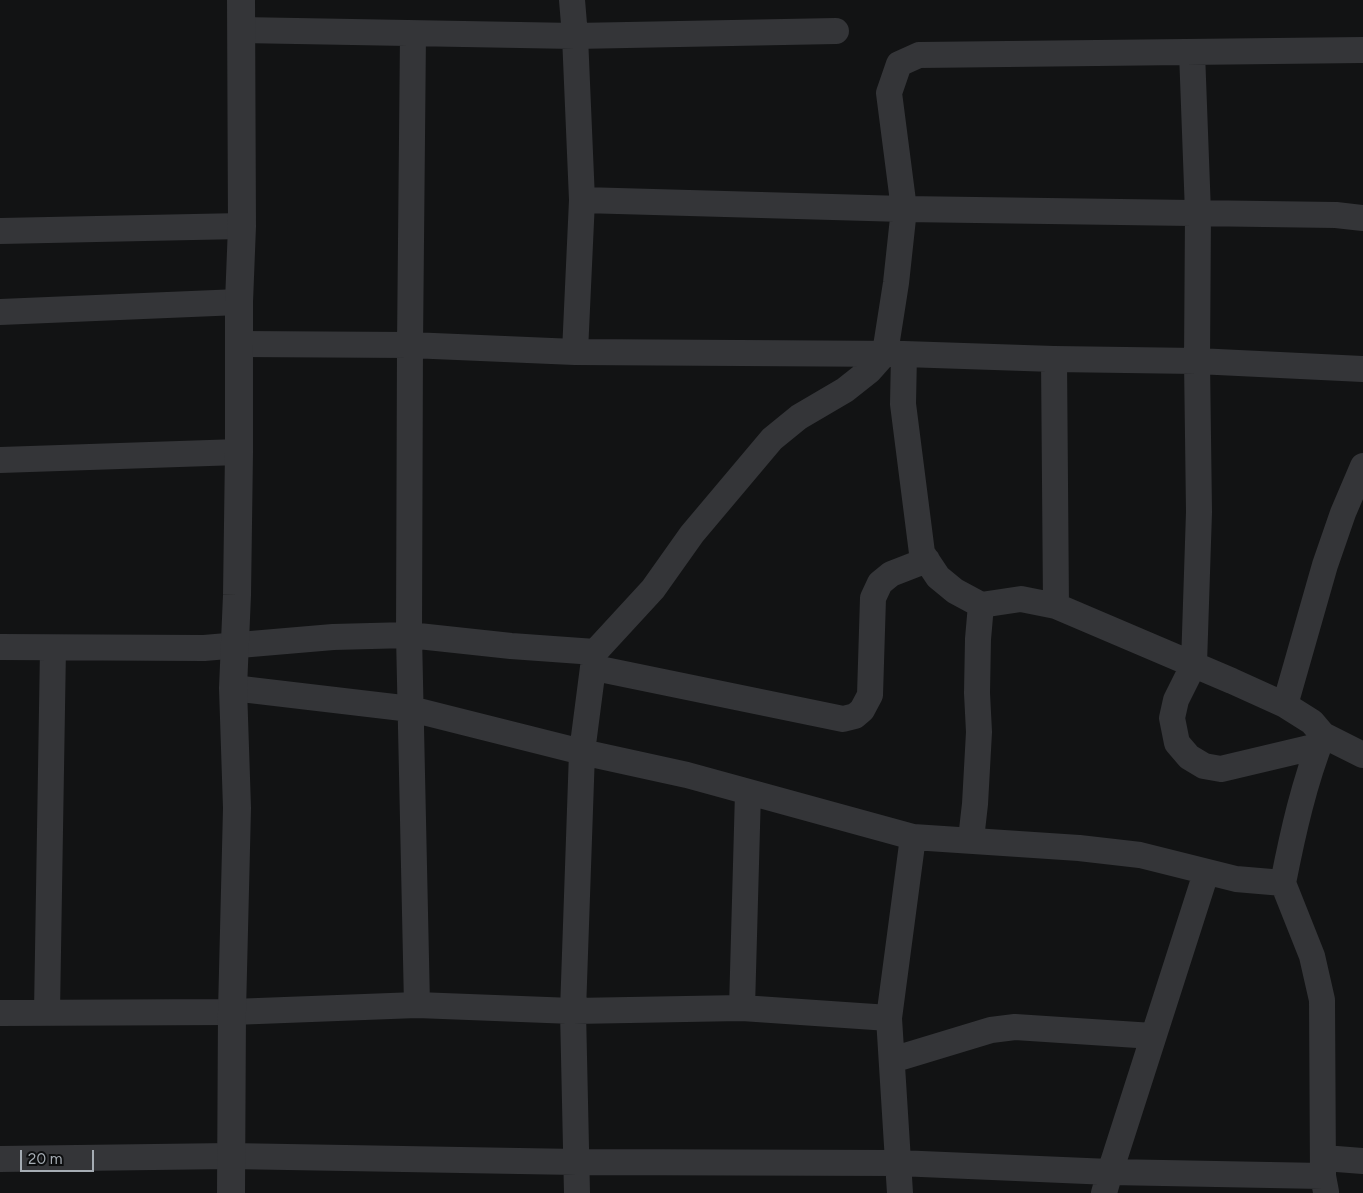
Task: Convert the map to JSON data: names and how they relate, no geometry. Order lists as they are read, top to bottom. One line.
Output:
{"scale_bar":"20 m"}
